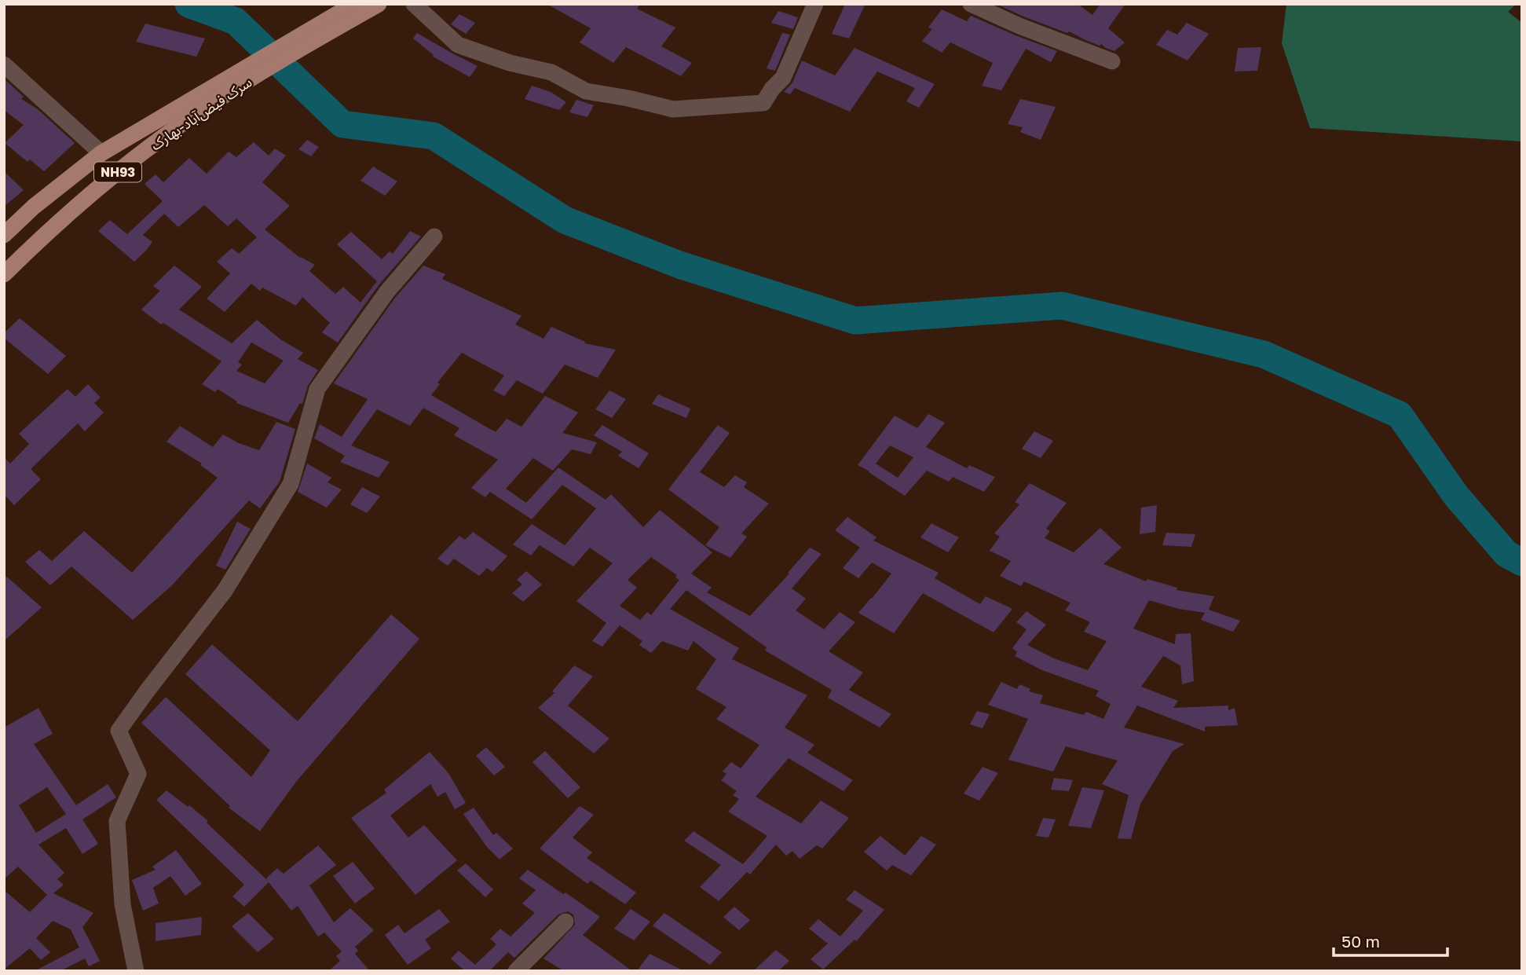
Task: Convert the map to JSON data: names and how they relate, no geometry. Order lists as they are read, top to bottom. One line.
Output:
{"streets":{"main road":["سرک فیض‌آباد-بهارک","NH93"]},"crossings":[["سرک فیض‌آباد-بهارک","NH93"]],"scale_bar":"50 m"}
